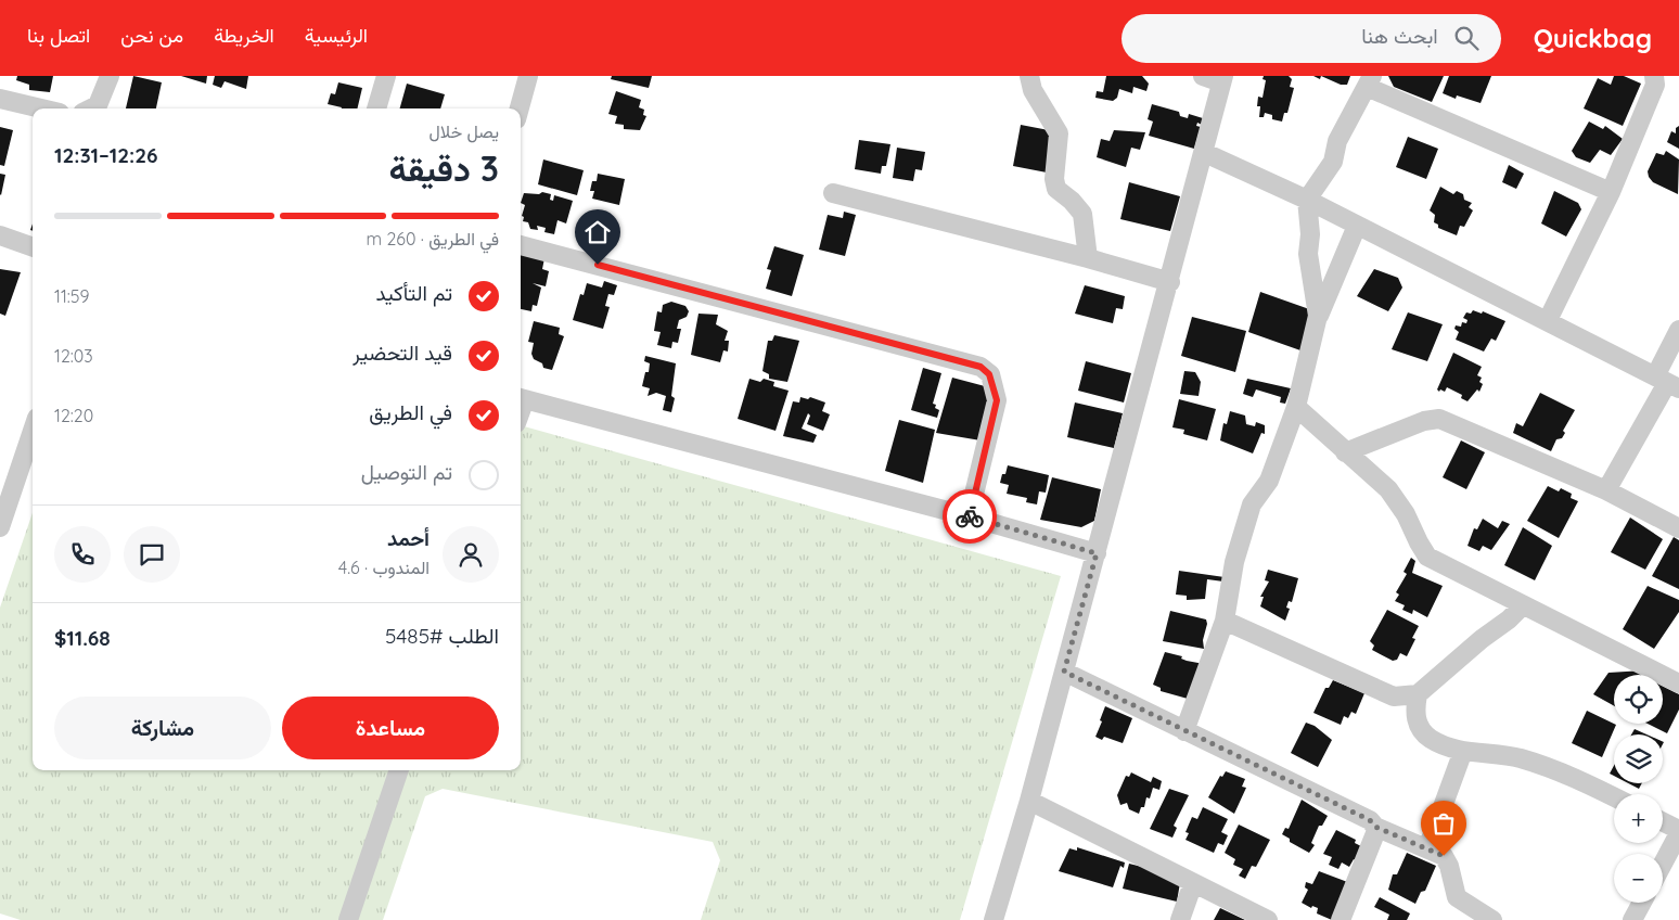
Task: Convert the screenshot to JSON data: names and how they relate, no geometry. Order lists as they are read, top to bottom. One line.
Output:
{"page":{"header":"Quickbag","search":"ابحث هنا","nav":["الرئيسية","الخريطة","من نحن","اتصل بنا"],"heading":["3 دقيقة","يصل خلال","12:26–12:31"],"panel":["أحمد","المندوب · 4.6","الطلب #5485","$11.68"],"bar":"في الطريق · 260 m","list":[["تم التأكيد","11:59"],["قيد التحضير","12:03"],["في الطريق","12:20"],"تم التوصيل"],"map_buttons":["+","−"],"buttons":["مساعدة","مشاركة"]}}
